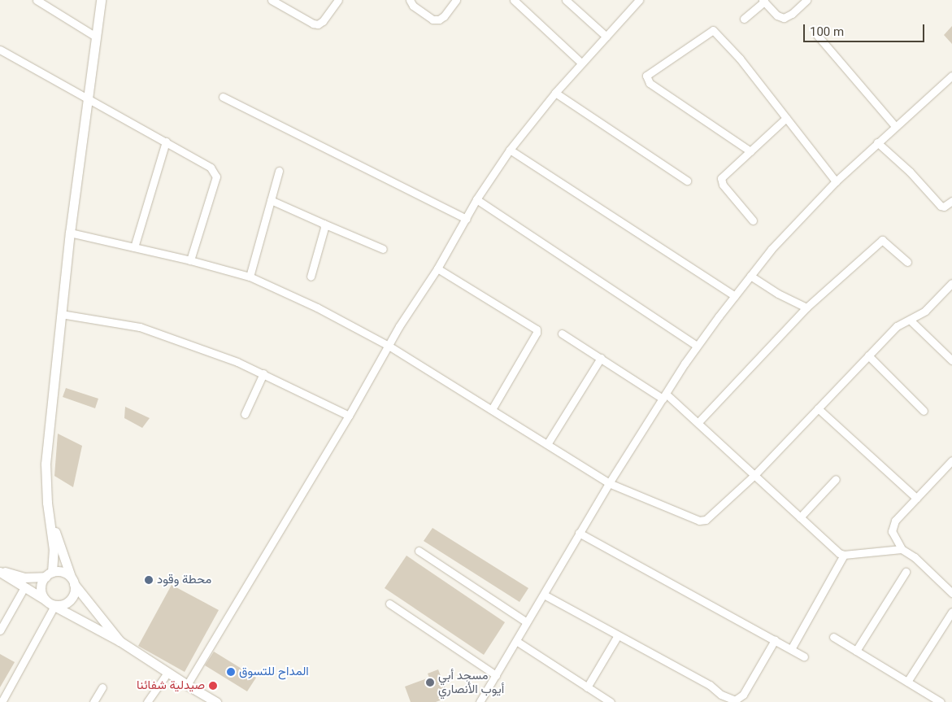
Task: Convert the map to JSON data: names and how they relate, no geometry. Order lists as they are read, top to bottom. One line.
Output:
{"places":["محطة وقود","المداح للتسوق","مسجد أبي أيوب الأنصاري","صيدلية شفائنا"],"scale_bar":"100 m"}
